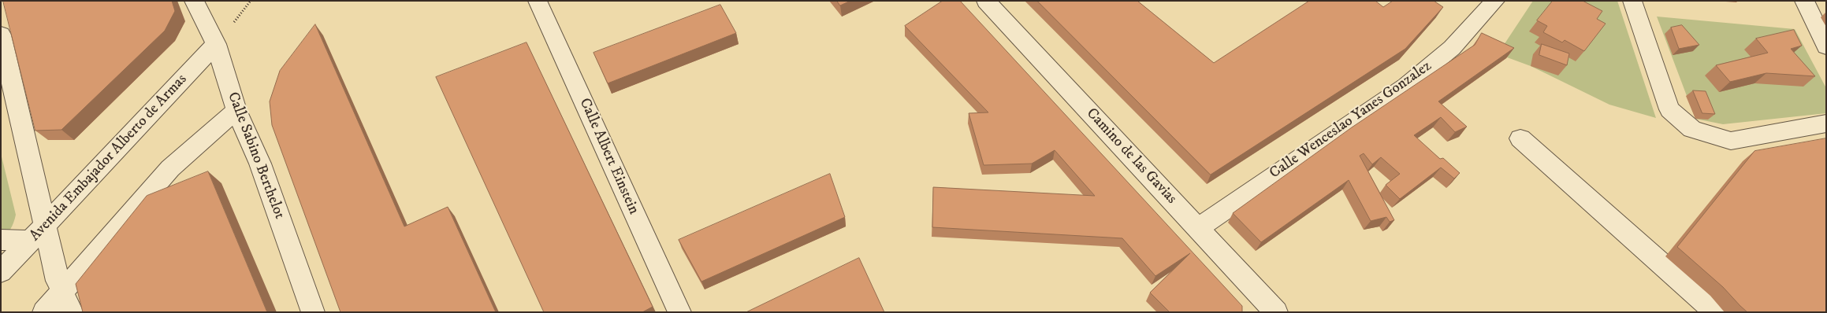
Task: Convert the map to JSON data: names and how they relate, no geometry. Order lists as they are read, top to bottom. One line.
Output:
{"streets":{"street":["Calle Wenceslao Yanes Gonzalez","Calle Sabino Berthelot","Calle Albert Einstein","Camino de las Gavias","Avenida Embajador Alberto de Armas"]},"crossings":[["Calle Wenceslao Yanes Gonzalez","Camino de las Gavias"],["Calle Sabino Berthelot","Avenida Embajador Alberto de Armas"]]}
